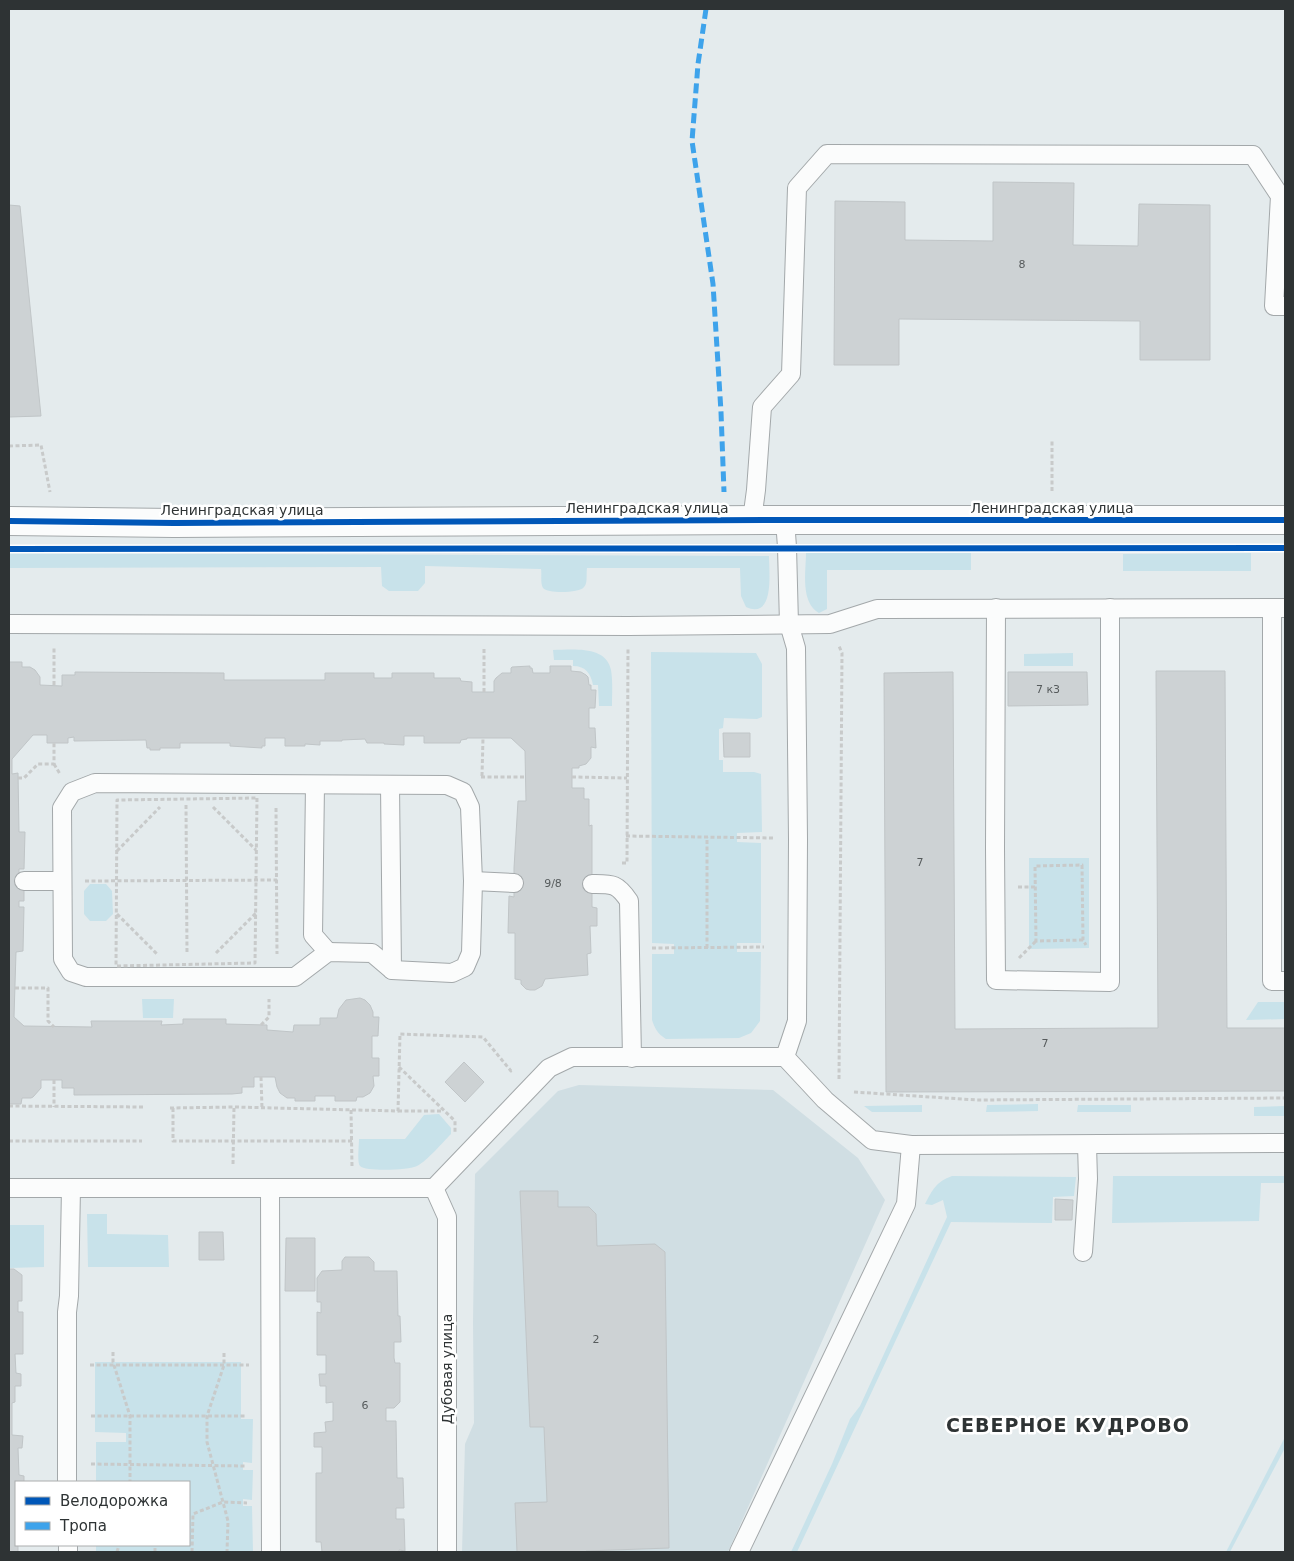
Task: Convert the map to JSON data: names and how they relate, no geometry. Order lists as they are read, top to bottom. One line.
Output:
{"streets":{"street":["Ленинградская улица"],"lane":["Дубовая улица"]},"districts":["СЕВЕРНОЕ КУДРОВО"],"house_numbers":["8","7 к3","7","9/8","7","2","6"],"legend":["Велодорожка","Тропа"]}
